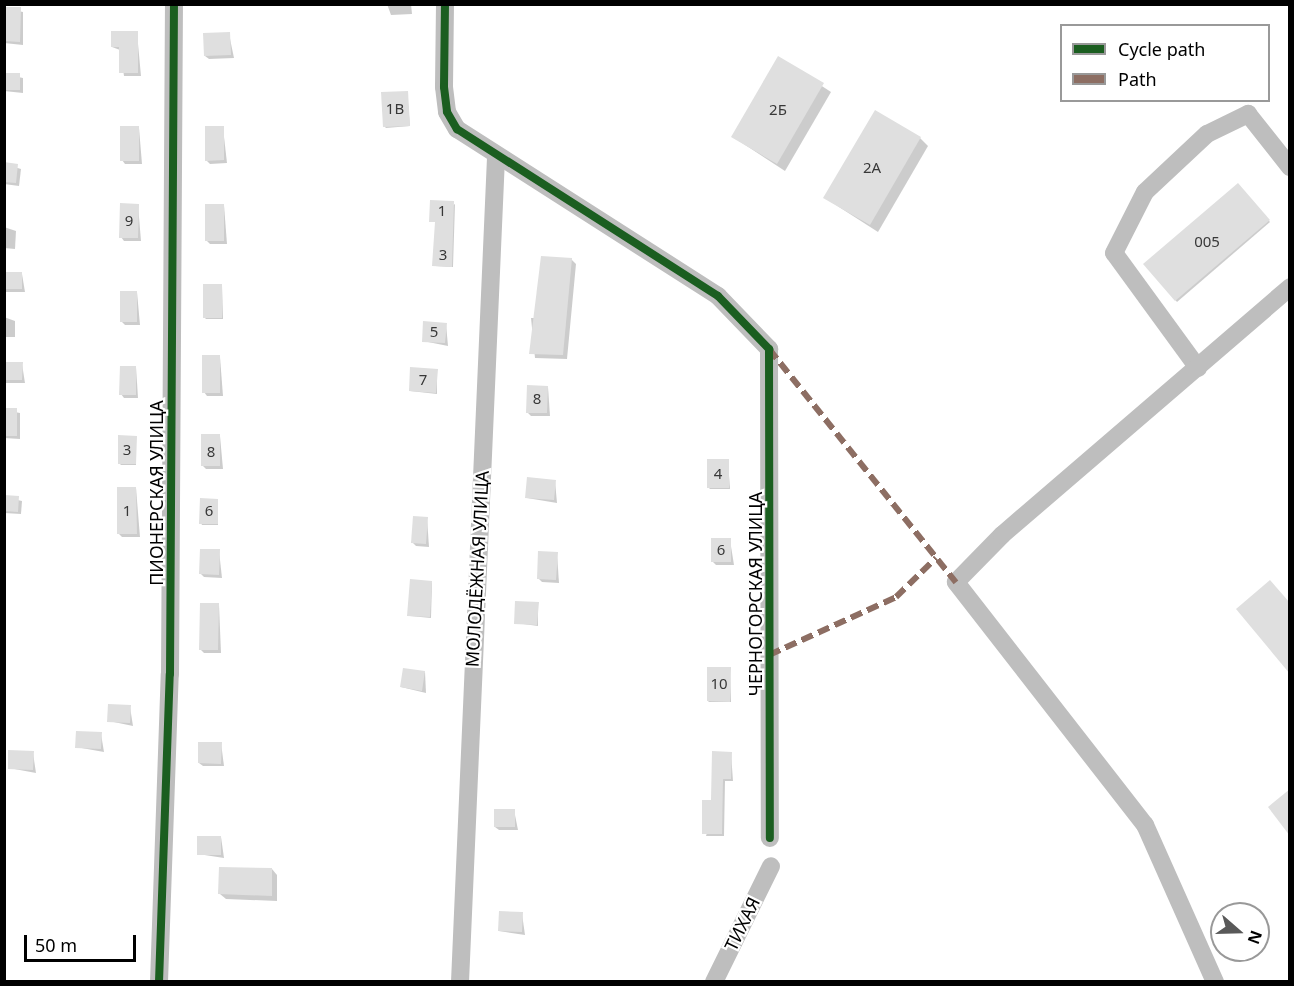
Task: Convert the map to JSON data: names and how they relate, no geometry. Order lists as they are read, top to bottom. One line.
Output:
{"streets":{"street":["ПИОНЕРСКАЯ УЛИЦА","МОЛОДЁЖНАЯ УЛИЦА","ЧЕРНОГОРСКАЯ УЛИЦА","ТИХАЯ"]},"crossings":[["МОЛОДЁЖНАЯ УЛИЦА","ЧЕРНОГОРСКАЯ УЛИЦА"]],"house_numbers":["1В","2Б","2А","1","9","005","3","5","7","8","3","8","4","1","6","6","10"],"legend":["Cycle path","Path"],"scale_bar":"50 m","north":"right"}
